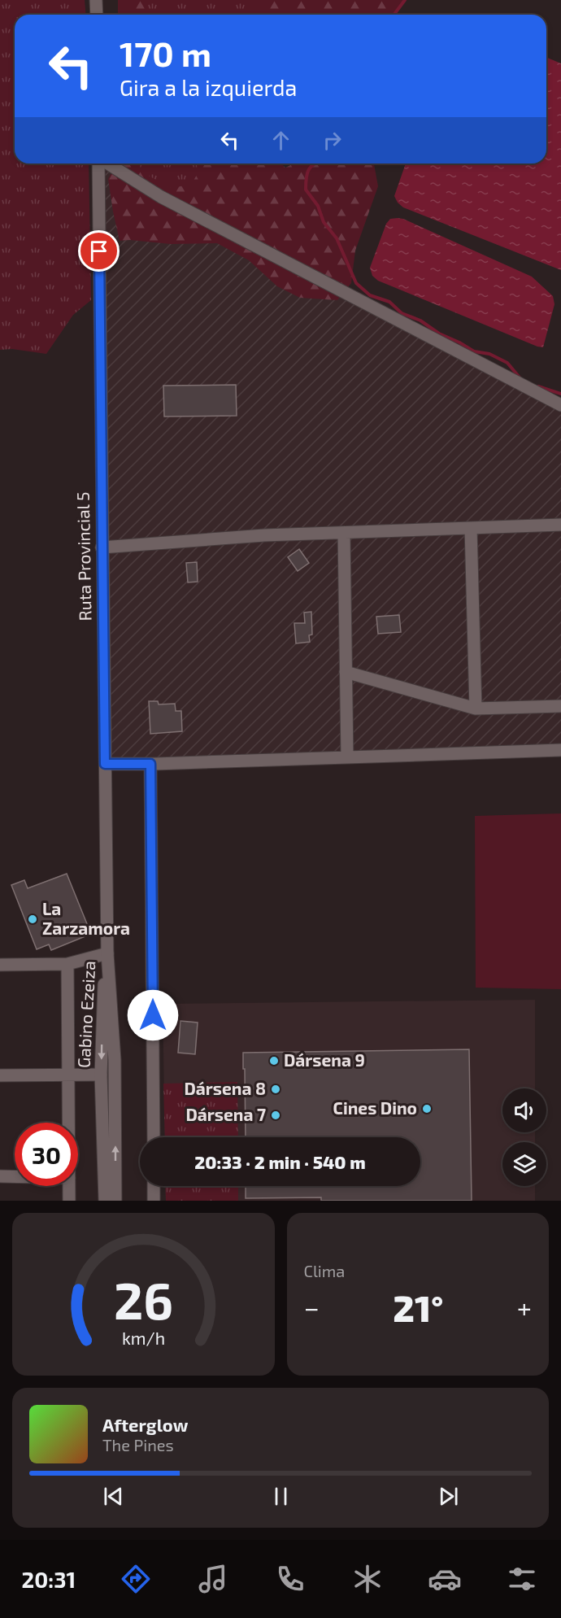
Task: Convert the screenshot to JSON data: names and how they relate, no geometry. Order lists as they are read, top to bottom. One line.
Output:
{"streets":{"street":["Ruta Provincial 5","Gabino Ezeiza"]},"crossings":[["Ruta Provincial 5","Gabino Ezeiza"]],"places":["La Zarzamora","Dársena 9","Dársena 8","Cines Dino","Dársena 7"],"page":{"turn":["170 m","Gira a la izquierda"],"limit":"30","trip":"20:33 · 2 min · 540 m","tile":"Clima","heat":["−","21°","+"],"song":["Afterglow","The Pines"],"tabs":"20:31","gauge":["26","km/h"]}}
